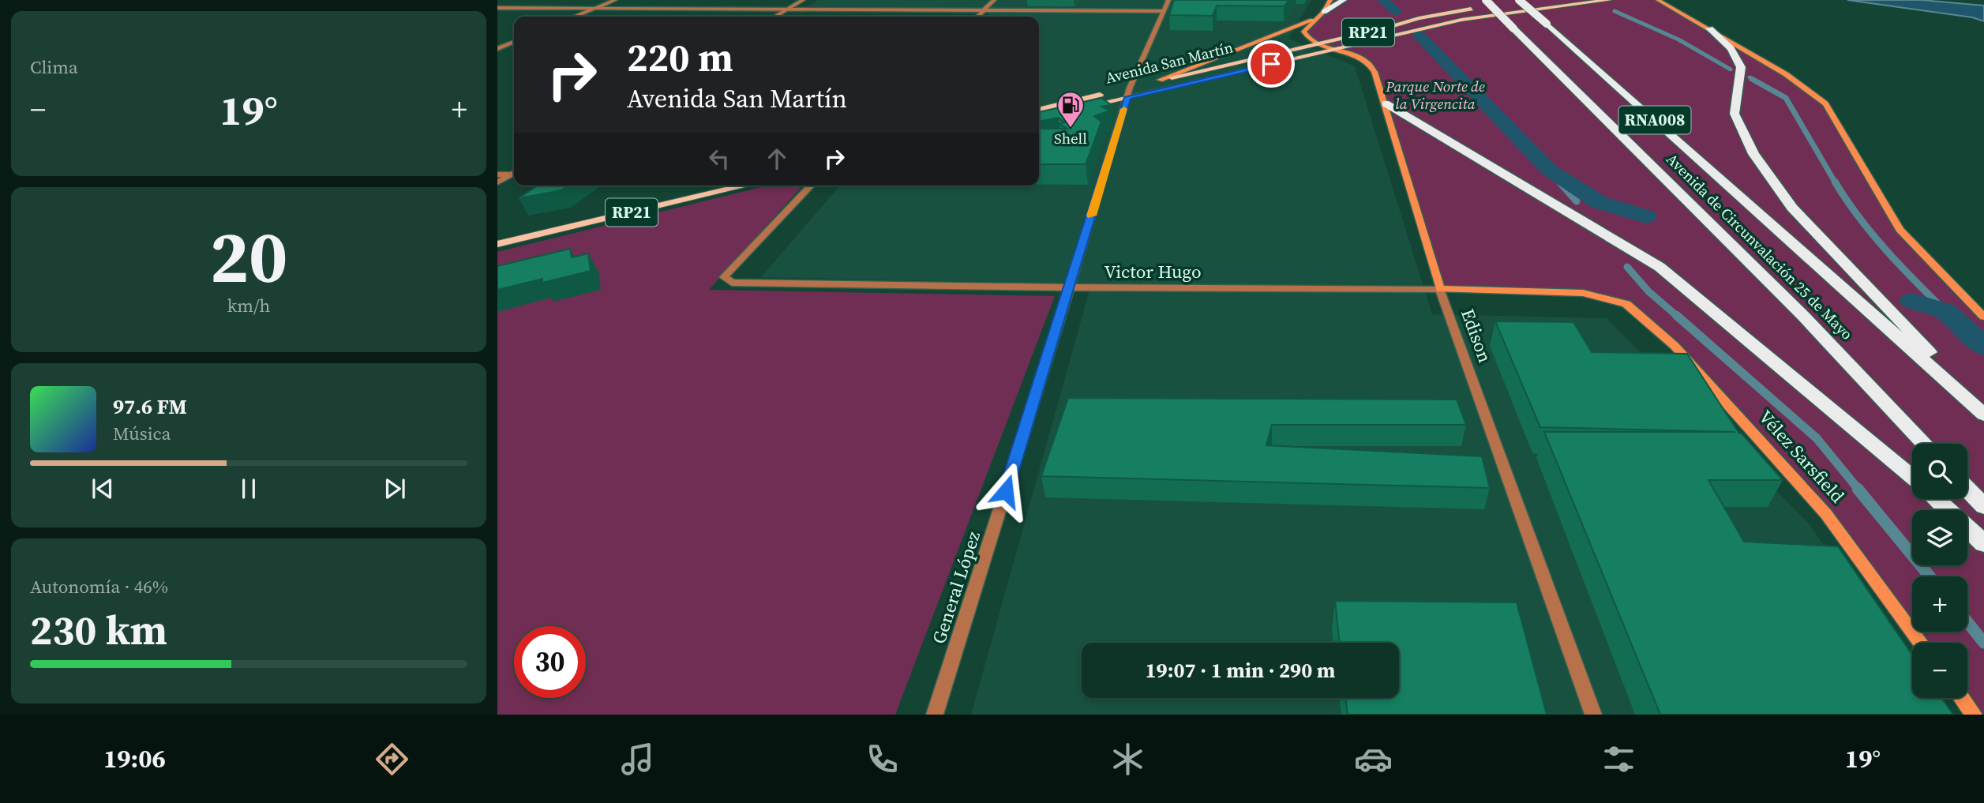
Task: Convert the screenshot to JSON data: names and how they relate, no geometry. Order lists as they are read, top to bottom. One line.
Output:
{"streets":{"highway":["RNA008","Avenida de Circunvalación 25 de Mayo"],"main road":["RP21","Avenida San Martín","Edison","Vélez Sarsfield"],"street":["Victor Hugo","General López"]},"crossings":[["Avenida San Martín","Edison"],["Avenida San Martín","General López"],["Victor Hugo","Edison"],["Victor Hugo","Vélez Sarsfield"],["Victor Hugo","General López"],["Edison","Vélez Sarsfield"]],"parks":["Parque Norte de la Virgencita"],"places":{"fuel station":["Shell"]},"page":{"tile":["Clima",["20","km/h"],["Autonomía · 46%","230 km"]],"turn":["220 m","Avenida San Martín"],"heat":["−","19°","+"],"song":["97.6 FM","Música"],"map_buttons":["+","−"],"limit":"30","trip":"19:07 · 1 min · 290 m","tabs":["19:06","19°"]}}
